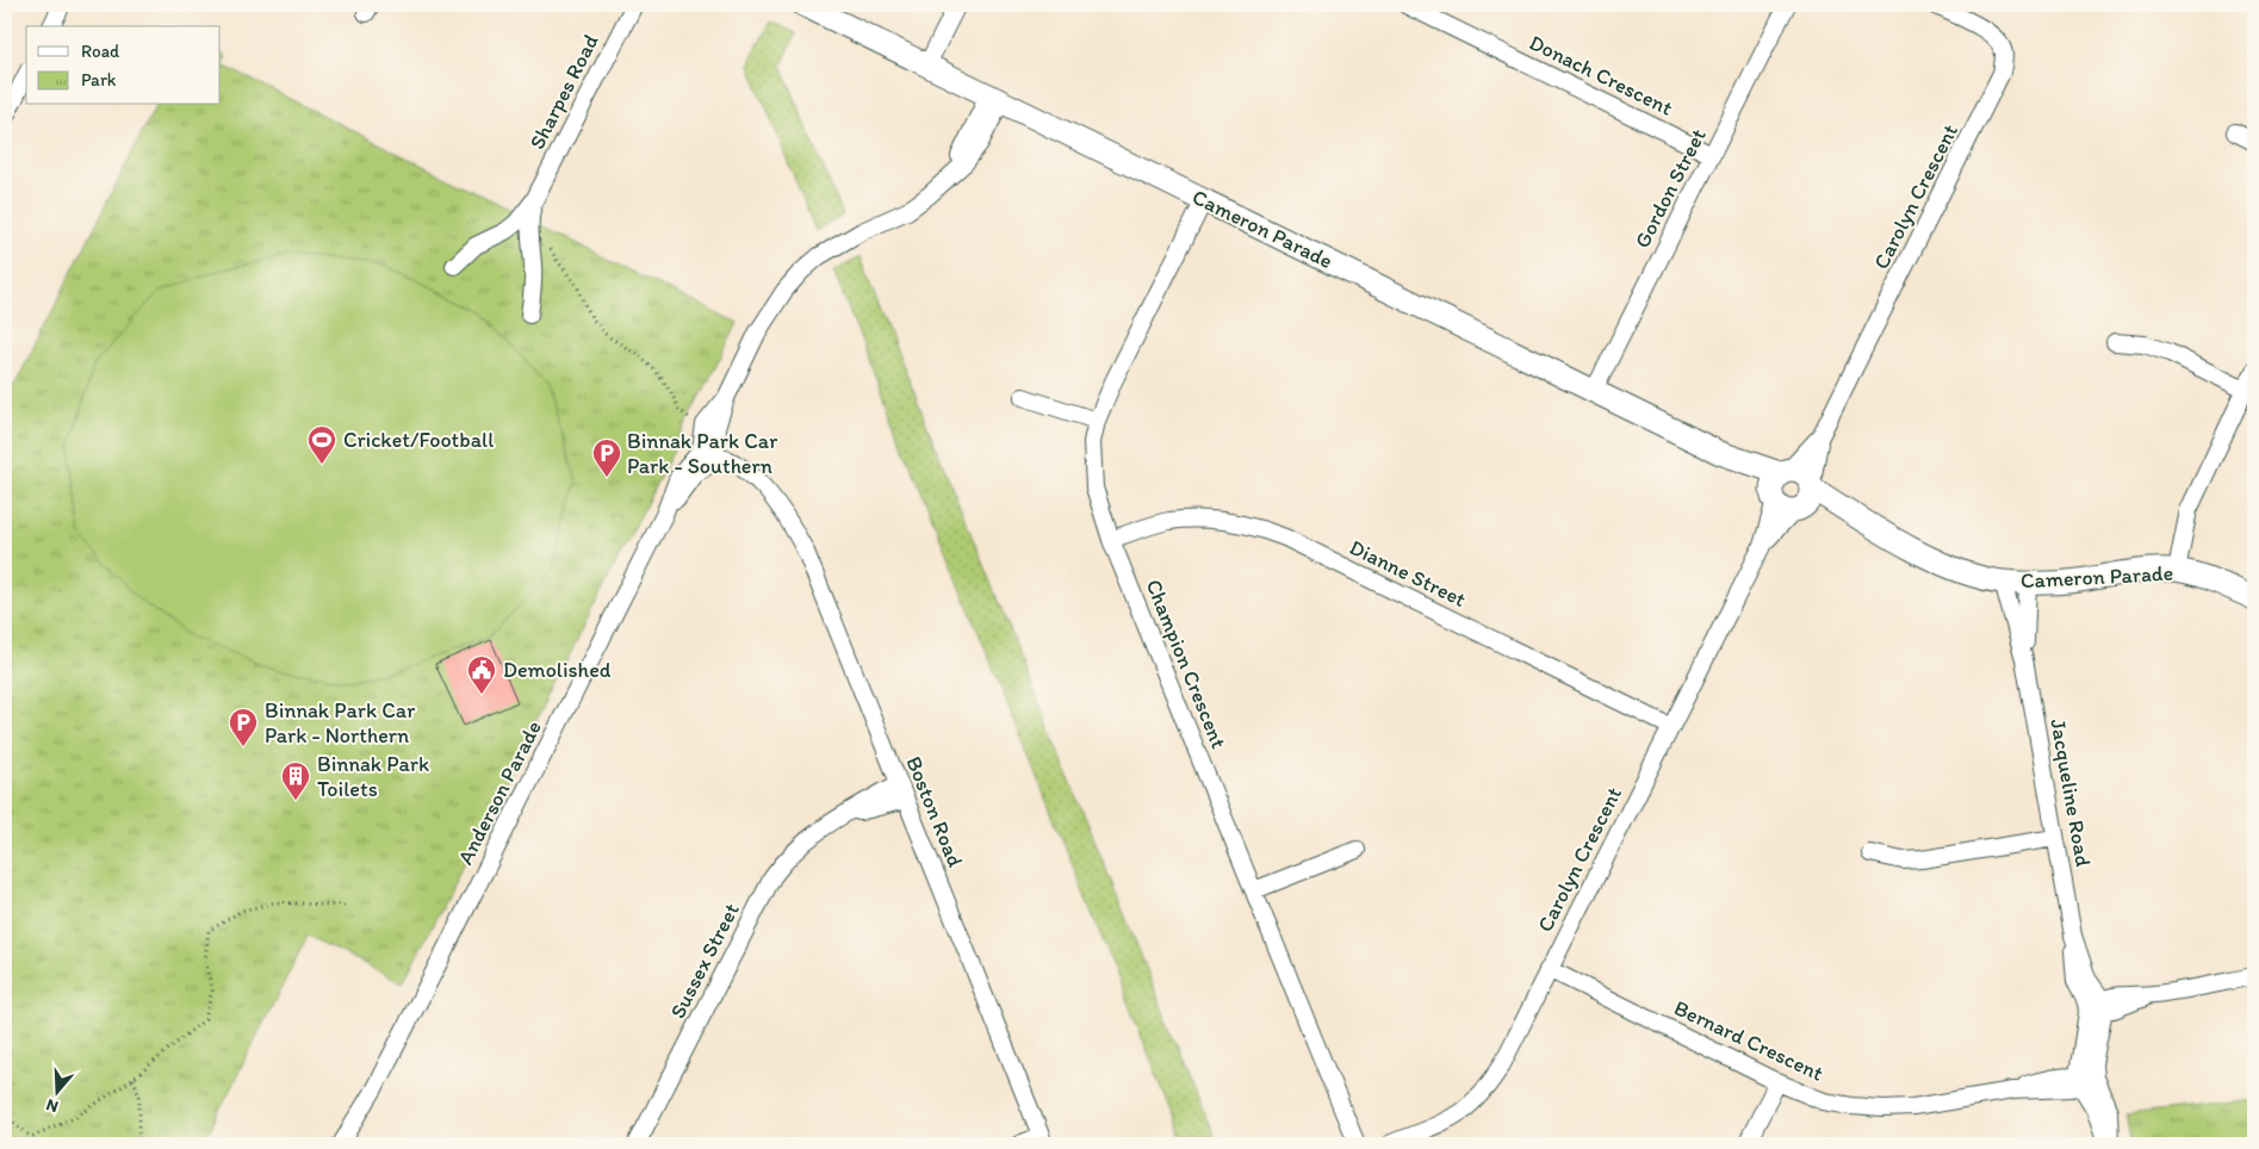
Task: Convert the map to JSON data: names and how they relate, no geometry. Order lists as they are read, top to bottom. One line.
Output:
{"streets":{"street":["Donach Crescent","Sharpes Road","Gordon Street","Carolyn Crescent","Cameron Parade","Dianne Street","Champion Crescent","Anderson Parade","Jacqueline Road","Boston Road","Sussex Street","Bernard Crescent"]},"crossings":[["Donach Crescent","Gordon Street"],["Gordon Street","Cameron Parade"],["Carolyn Crescent","Cameron Parade"],["Carolyn Crescent","Dianne Street"],["Carolyn Crescent","Bernard Crescent"],["Cameron Parade","Champion Crescent"],["Cameron Parade","Anderson Parade"],["Cameron Parade","Jacqueline Road"],["Dianne Street","Champion Crescent"],["Anderson Parade","Boston Road"],["Jacqueline Road","Bernard Crescent"],["Boston Road","Sussex Street"]],"places":{"sports":["Cricket/Football"],"parking":["Binnak Park Car Park - Southern","Binnak Park Car Park - Northern"],"public building":["Demolished"],"building":["Binnak Park Toilets"]},"legend":["Road","Park"],"north":"bottom"}
